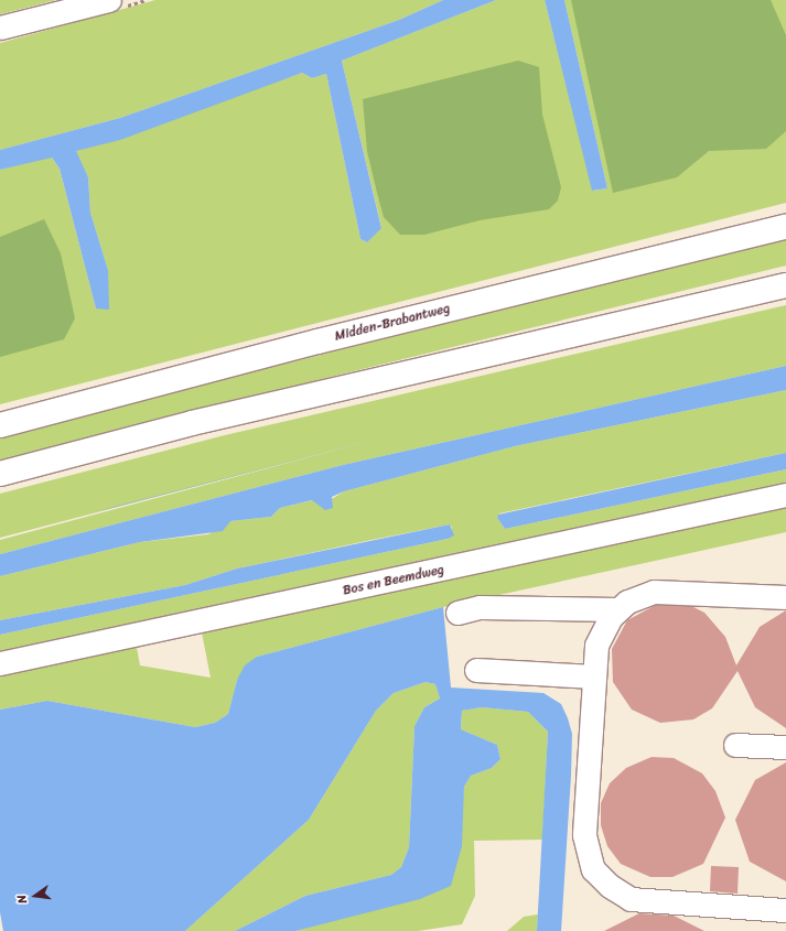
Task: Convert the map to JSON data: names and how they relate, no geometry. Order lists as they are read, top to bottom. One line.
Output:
{"streets":{"highway":["Midden-Brabantweg"],"street":["Bos en Beemdweg"]},"north":"left"}
